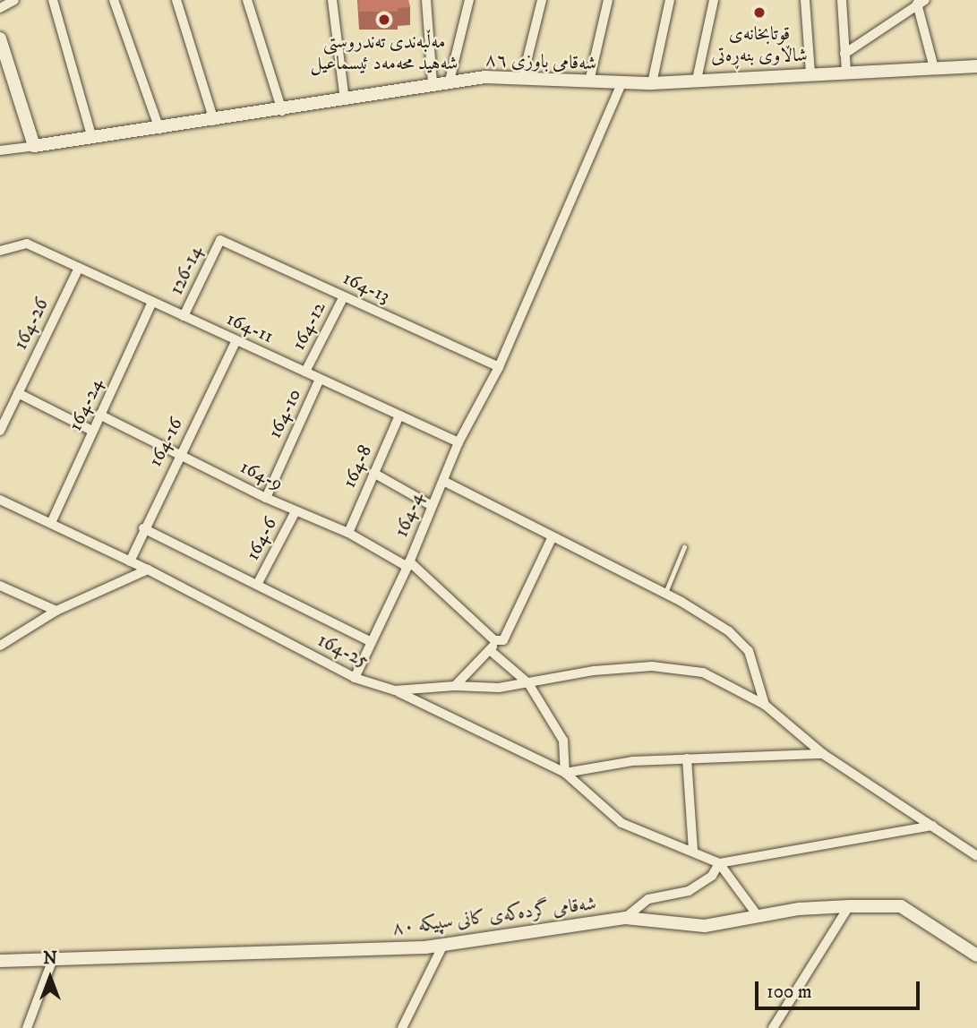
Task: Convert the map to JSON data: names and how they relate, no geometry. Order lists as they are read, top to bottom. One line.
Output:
{"streets":{"street":["شەقامی باوزی ٨٦","126-14","164-13","164-26","164-12","164-11","164-24","164-10","164-16","164-8","164-9","164-4","164-6","164-25","شەقامی گردەکەی کانی سپیکە ٨٠"]},"crossings":[["شەقامی باوزی ٨٦","164-4"],["126-14","164-13"],["126-14","164-11"],["164-13","164-12"],["164-13","164-4"],["164-26","164-11"],["164-12","164-11"],["164-11","164-24"],["164-11","164-10"],["164-11","164-16"],["164-11","164-8"],["164-11","164-4"],["164-24","164-9"],["164-24","164-25"],["164-10","164-9"],["164-16","164-9"],["164-16","164-25"],["164-8","164-9"],["164-9","164-4"],["164-9","164-6"],["164-4","164-25"]],"places":["قوتابخانەی شاڵاوی بنەڕەتی","مەڵبەندی تەندروستی شەهید محەمەد ئیسماعیل"],"scale_bar":"100 m","north":"top"}
